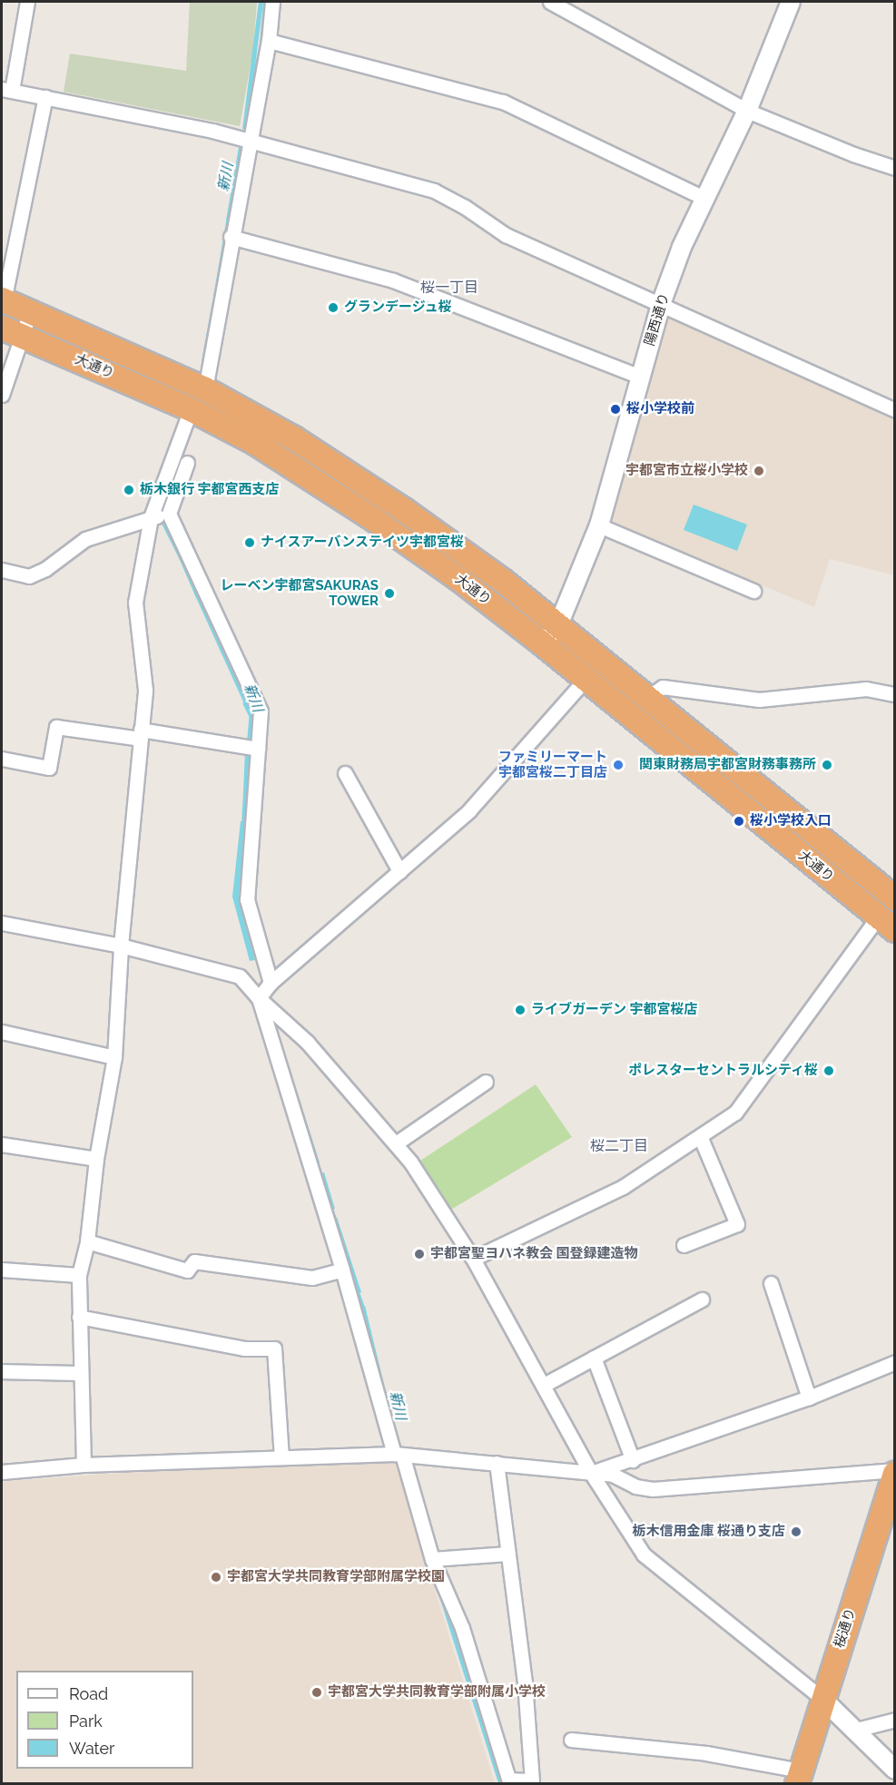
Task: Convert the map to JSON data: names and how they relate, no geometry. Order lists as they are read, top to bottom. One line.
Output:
{"streets":{"highway":["大通り","桜通り"],"street":["陽西通り"]},"crossings":[["陽西通り","大通り"]],"districts":["桜一丁目","桜二丁目"],"water":["新川"],"places":["グランデージュ桜","桜小学校前","宇都宮市立桜小学校","栃木銀行 宇都宮西支店","ナイスアーバンステイツ宇都宮桜","レーベン宇都宮SAKURAS TOWER","ファミリーマート 宇都宮桜二丁目店","関東財務局宇都宮財務事務所","桜小学校入口","ライブガーデン 宇都宮桜店","ポレスターセントラルシティ桜","宇都宮聖ヨハネ教会 国登録建造物","栃木信用金庫 桜通り支店","宇都宮大学共同教育学部附属学校園","宇都宮大学共同教育学部附属小学校"],"legend":["Road","Park","Water"]}
